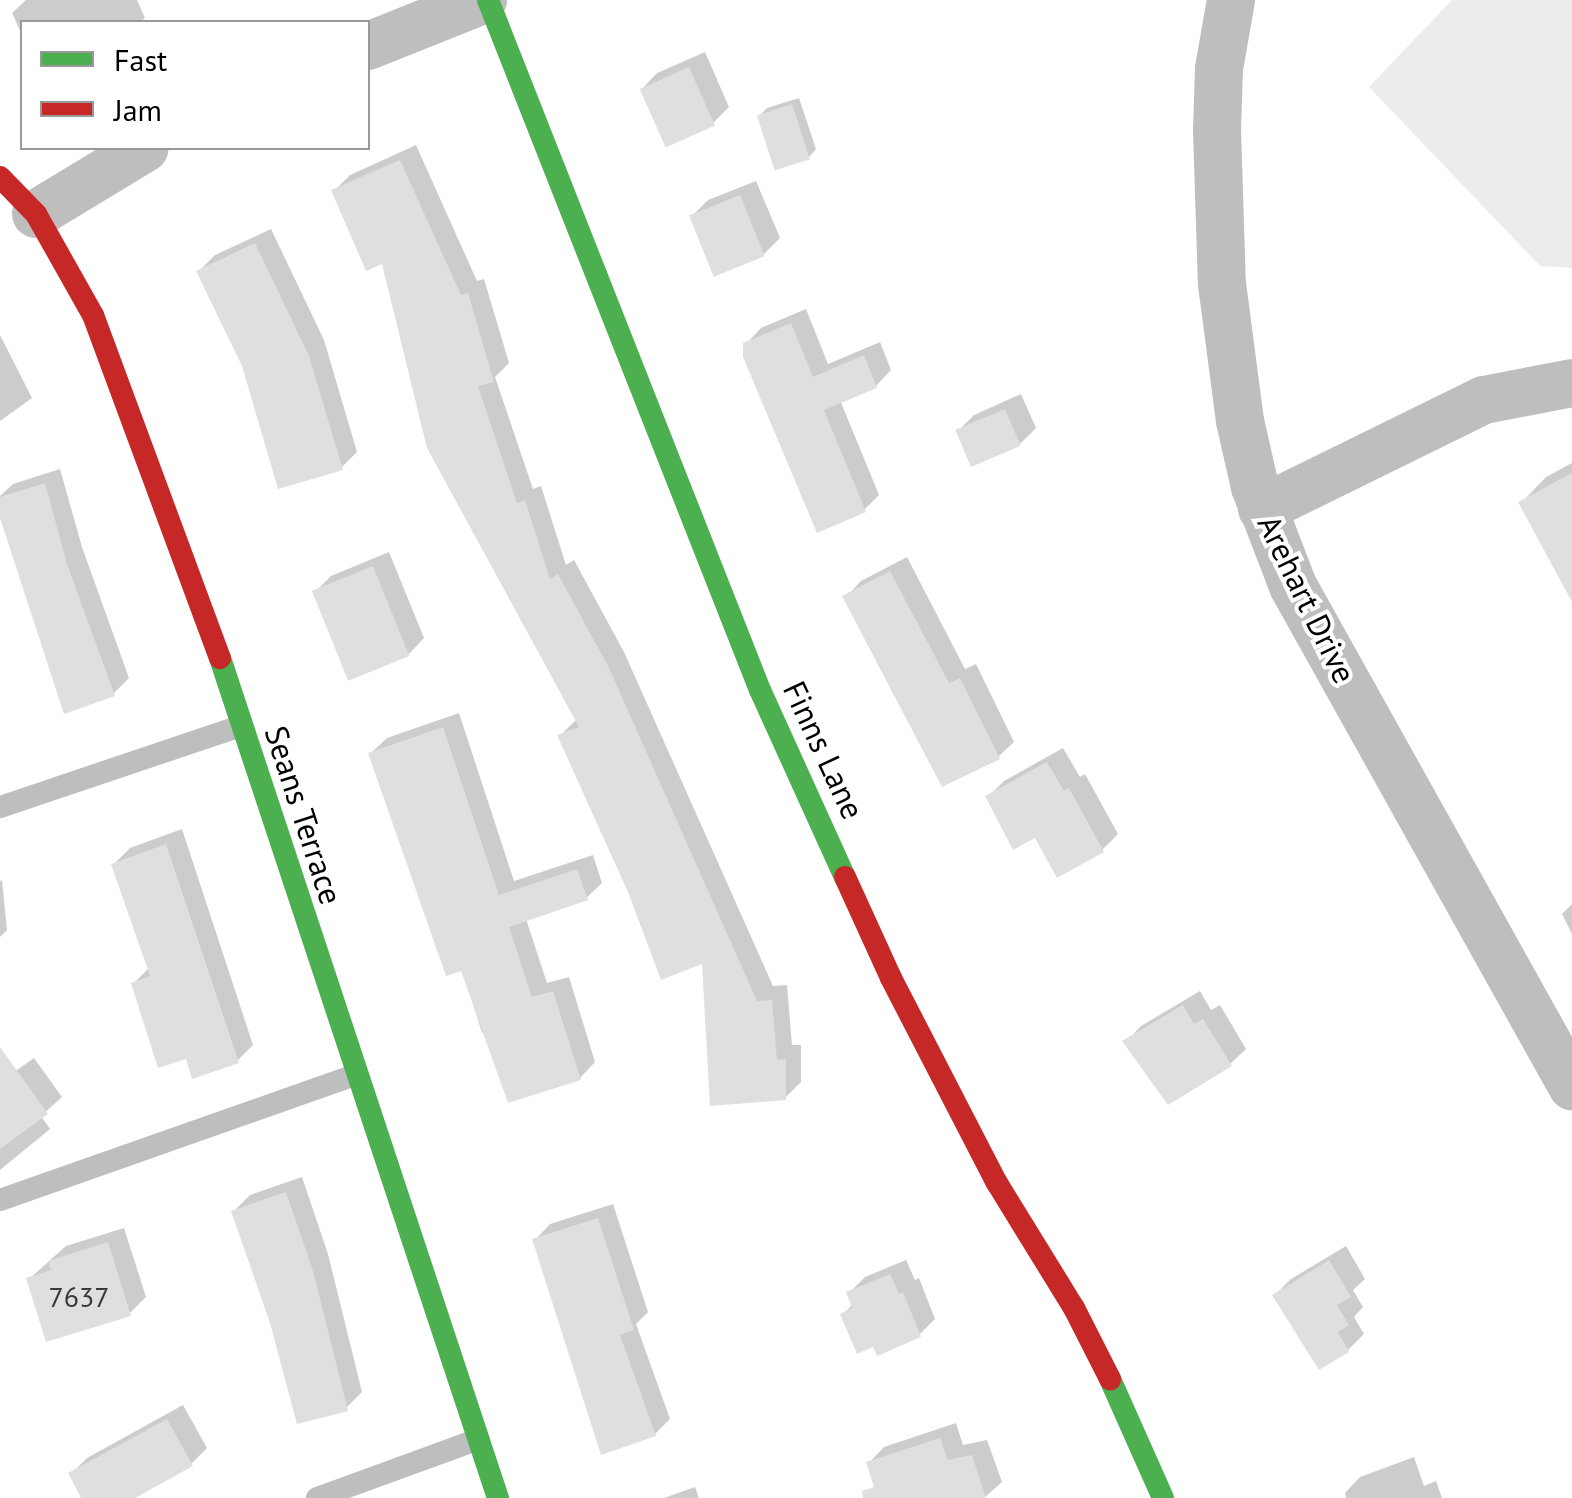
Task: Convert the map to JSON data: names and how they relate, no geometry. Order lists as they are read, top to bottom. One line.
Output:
{"streets":{"street":["Arehart Drive","Finns Lane","Seans Terrace"]},"house_numbers":["7637"],"legend":["Fast","Jam"]}
